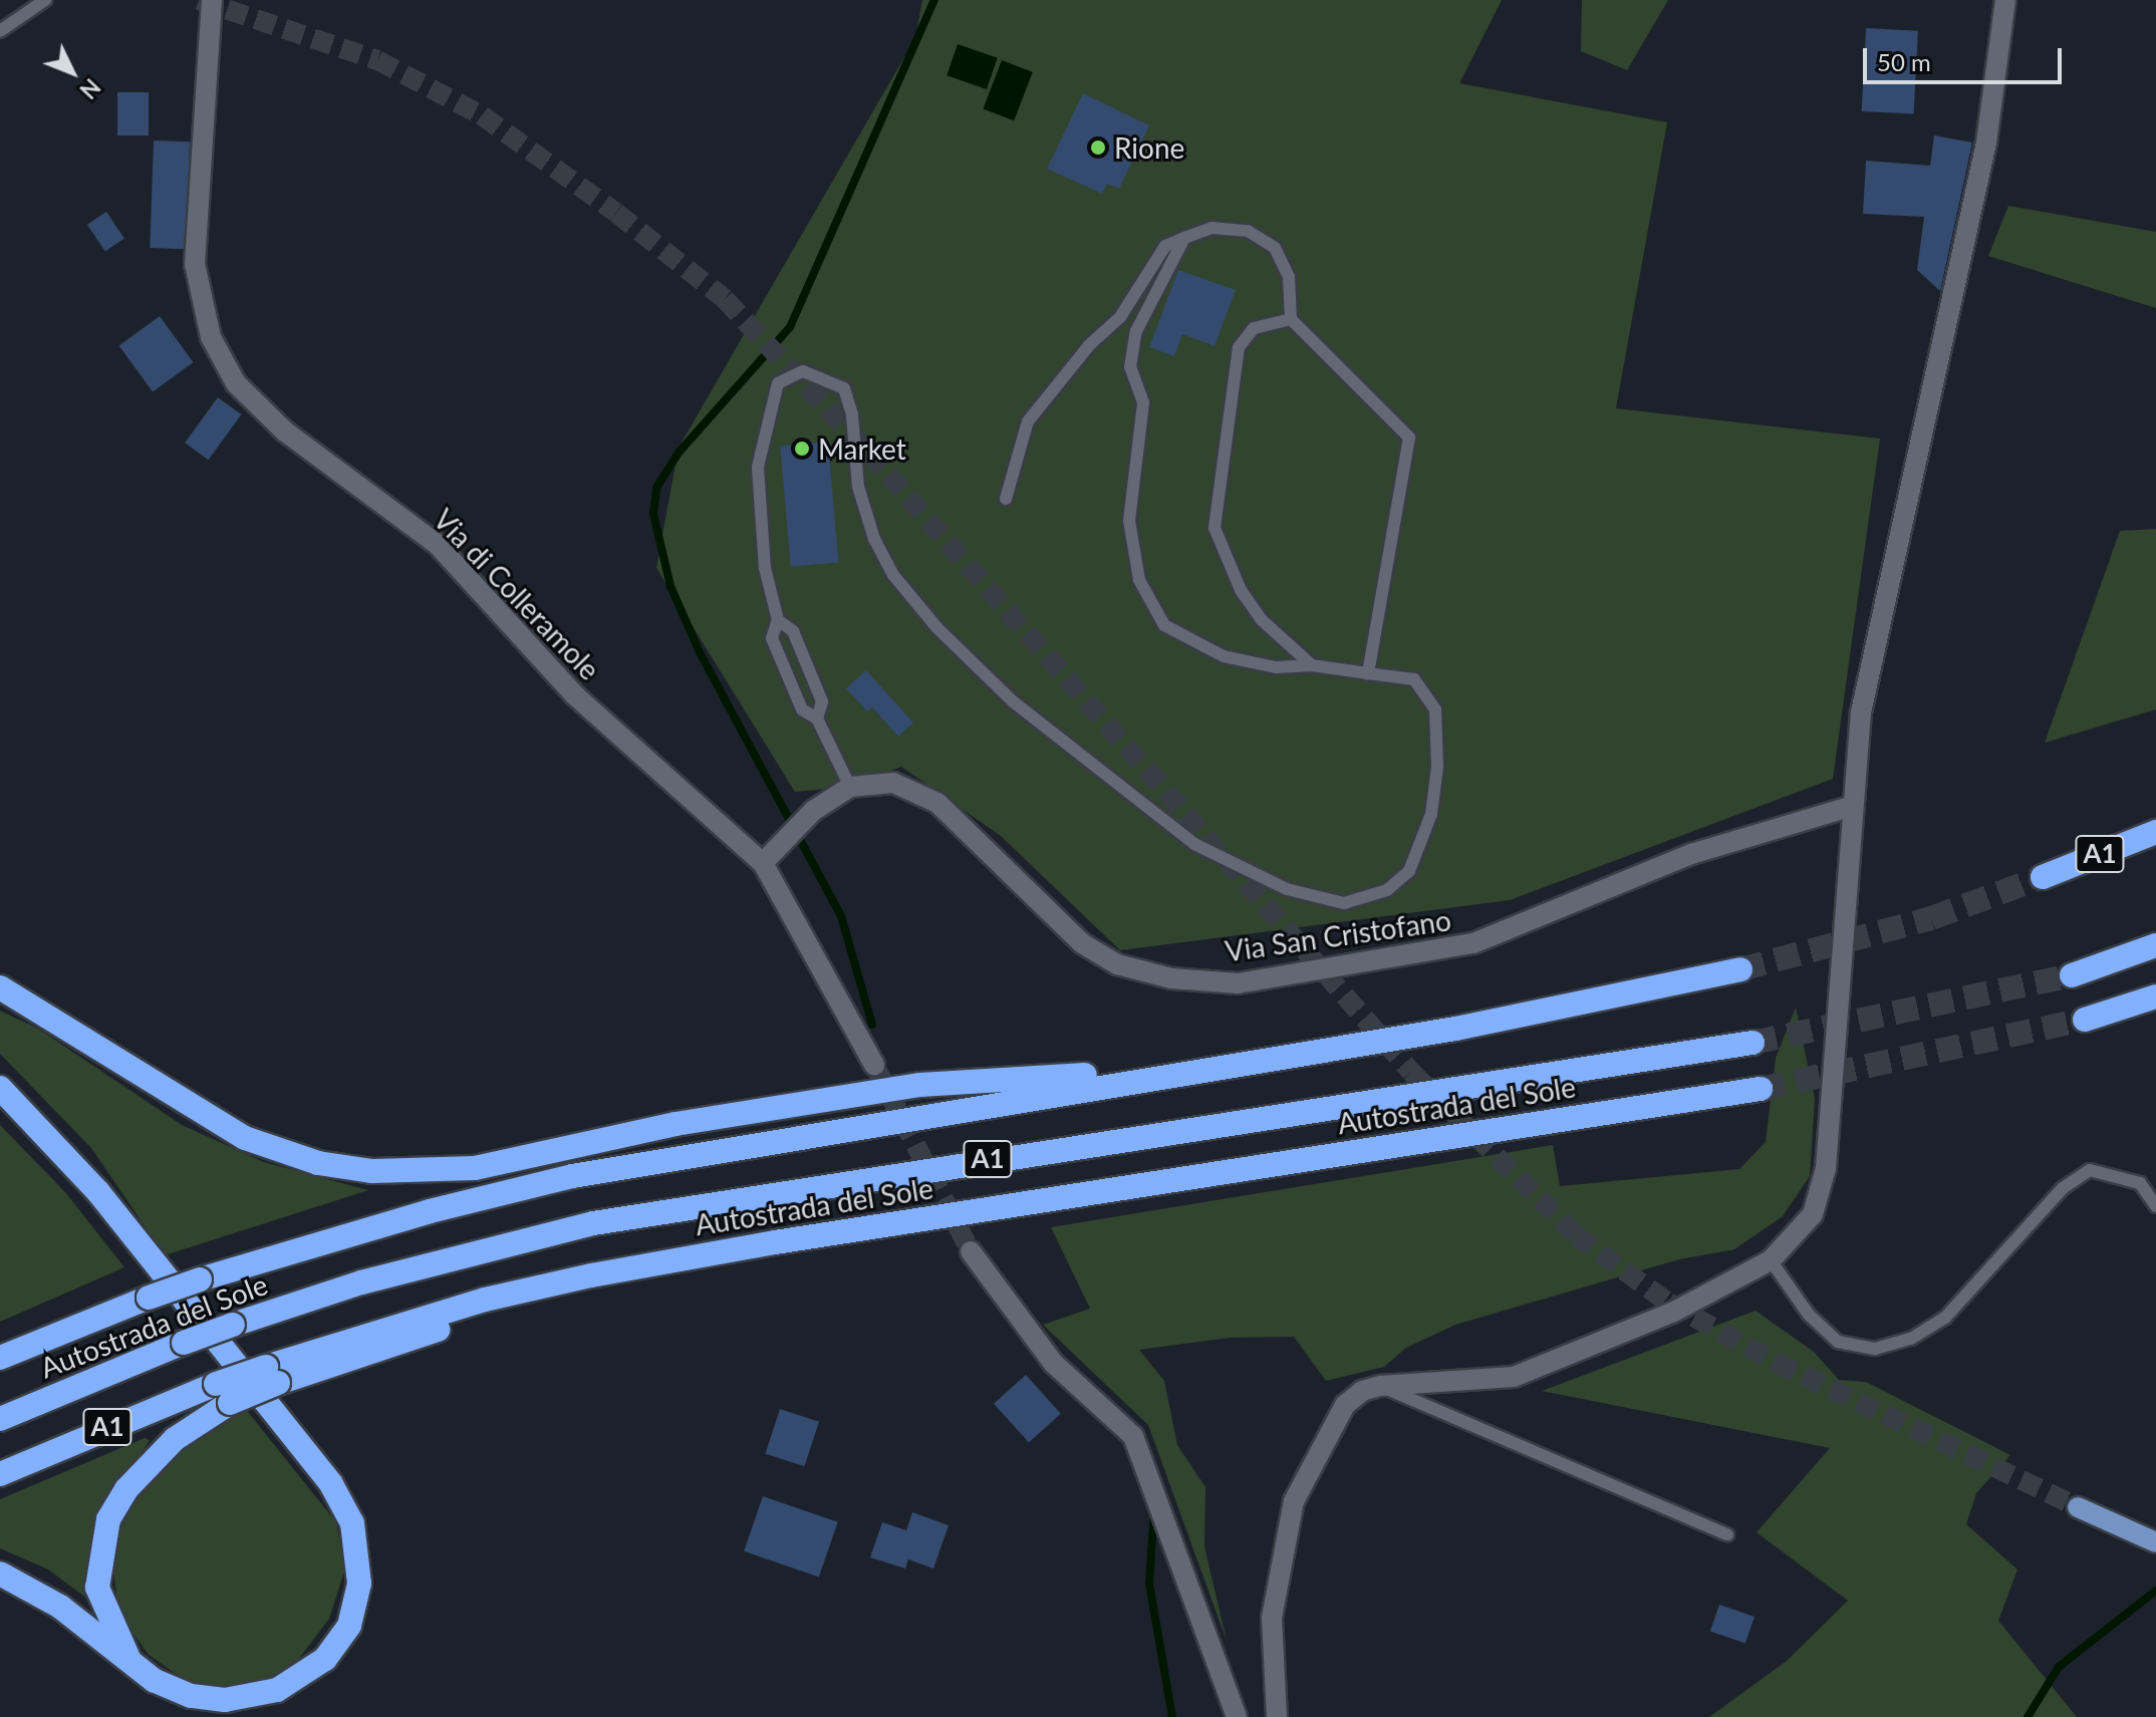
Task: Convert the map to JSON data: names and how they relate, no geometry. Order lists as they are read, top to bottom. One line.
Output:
{"streets":{"highway":["A1","Autostrada del Sole"],"street":["Via di Colleramole","Via San Cristofano"]},"crossings":[["Via di Colleramole","Via San Cristofano"]],"places":["Rione","Market"],"scale_bar":"50 m","north":"bottom right"}
